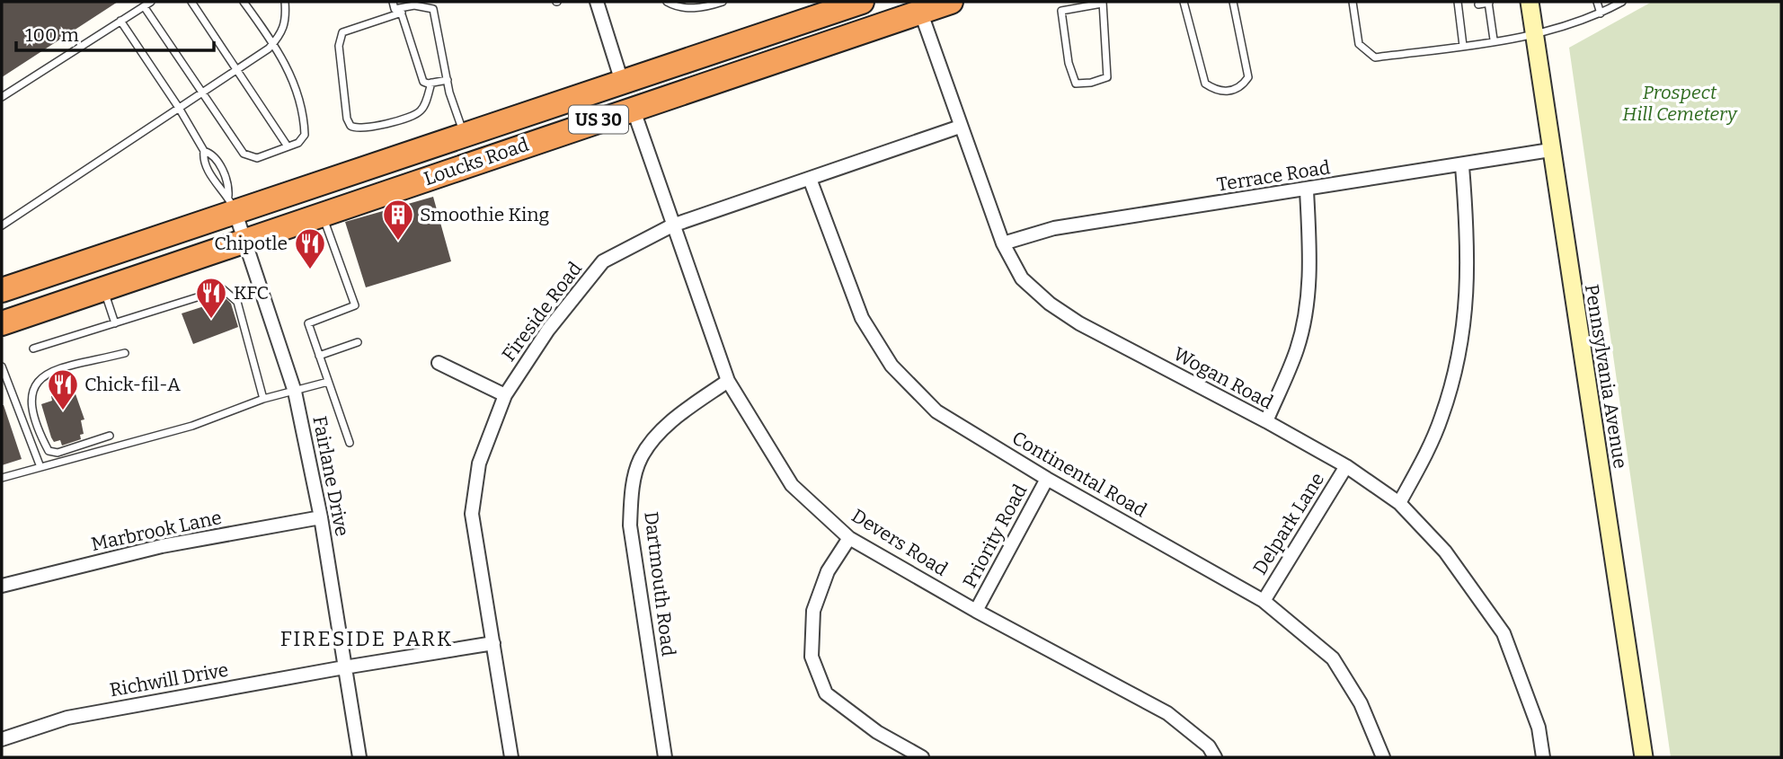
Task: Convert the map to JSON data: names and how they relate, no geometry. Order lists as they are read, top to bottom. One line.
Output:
{"streets":{"highway":["US 30","Loucks Road"],"street":["Terrace Road","Fireside Road","Pennsylvania Avenue","Wogan Road","Continental Road","Fairlane Drive","Delpark Lane","Marbrook Lane","Priority Road","Devers Road","Dartmouth Road","Richwill Drive"]},"crossings":[["Loucks Road","Wogan Road"],["Loucks Road","Fairlane Drive"],["Loucks Road","Devers Road"],["Terrace Road","Pennsylvania Avenue"],["Terrace Road","Wogan Road"],["Fireside Road","Wogan Road"],["Fireside Road","Continental Road"],["Fireside Road","Devers Road"],["Fireside Road","Richwill Drive"],["Wogan Road","Delpark Lane"],["Continental Road","Delpark Lane"],["Continental Road","Priority Road"],["Fairlane Drive","Marbrook Lane"],["Fairlane Drive","Richwill Drive"],["Priority Road","Devers Road"],["Devers Road","Dartmouth Road"]],"districts":["FIRESIDE PARK"],"parks":["Prospect Hill Cemetery"],"places":{"building":["Smoothie King"],"restaurant":["Chipotle","KFC","Chick-fil-A"]},"scale_bar":"100 m"}
